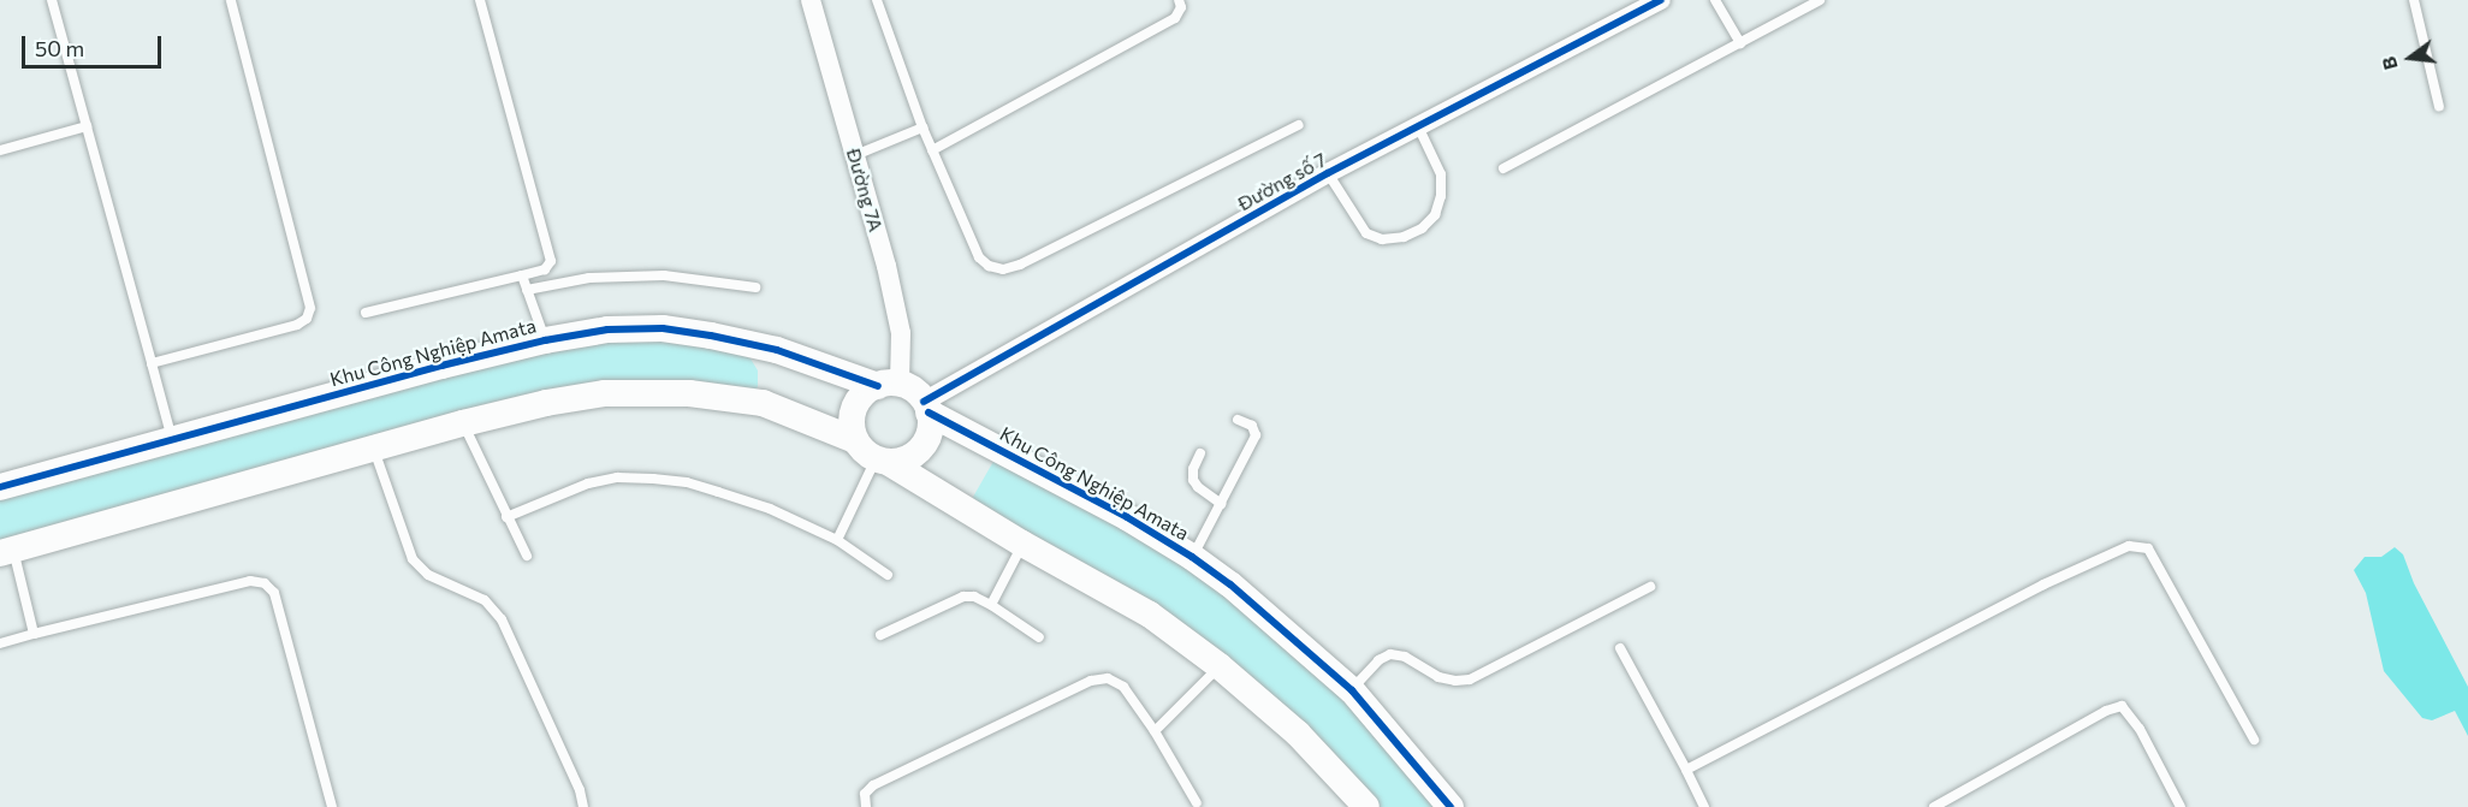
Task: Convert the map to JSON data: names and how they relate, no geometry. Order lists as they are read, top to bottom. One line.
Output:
{"streets":{"street":["Đường số 7","Đường 7A","Khu Công Nghiệp Amata"]},"crossings":[["Đường số 7","Đường 7A"],["Đường số 7","Khu Công Nghiệp Amata"],["Đường 7A","Khu Công Nghiệp Amata"]],"scale_bar":"50 m","north":"left"}
